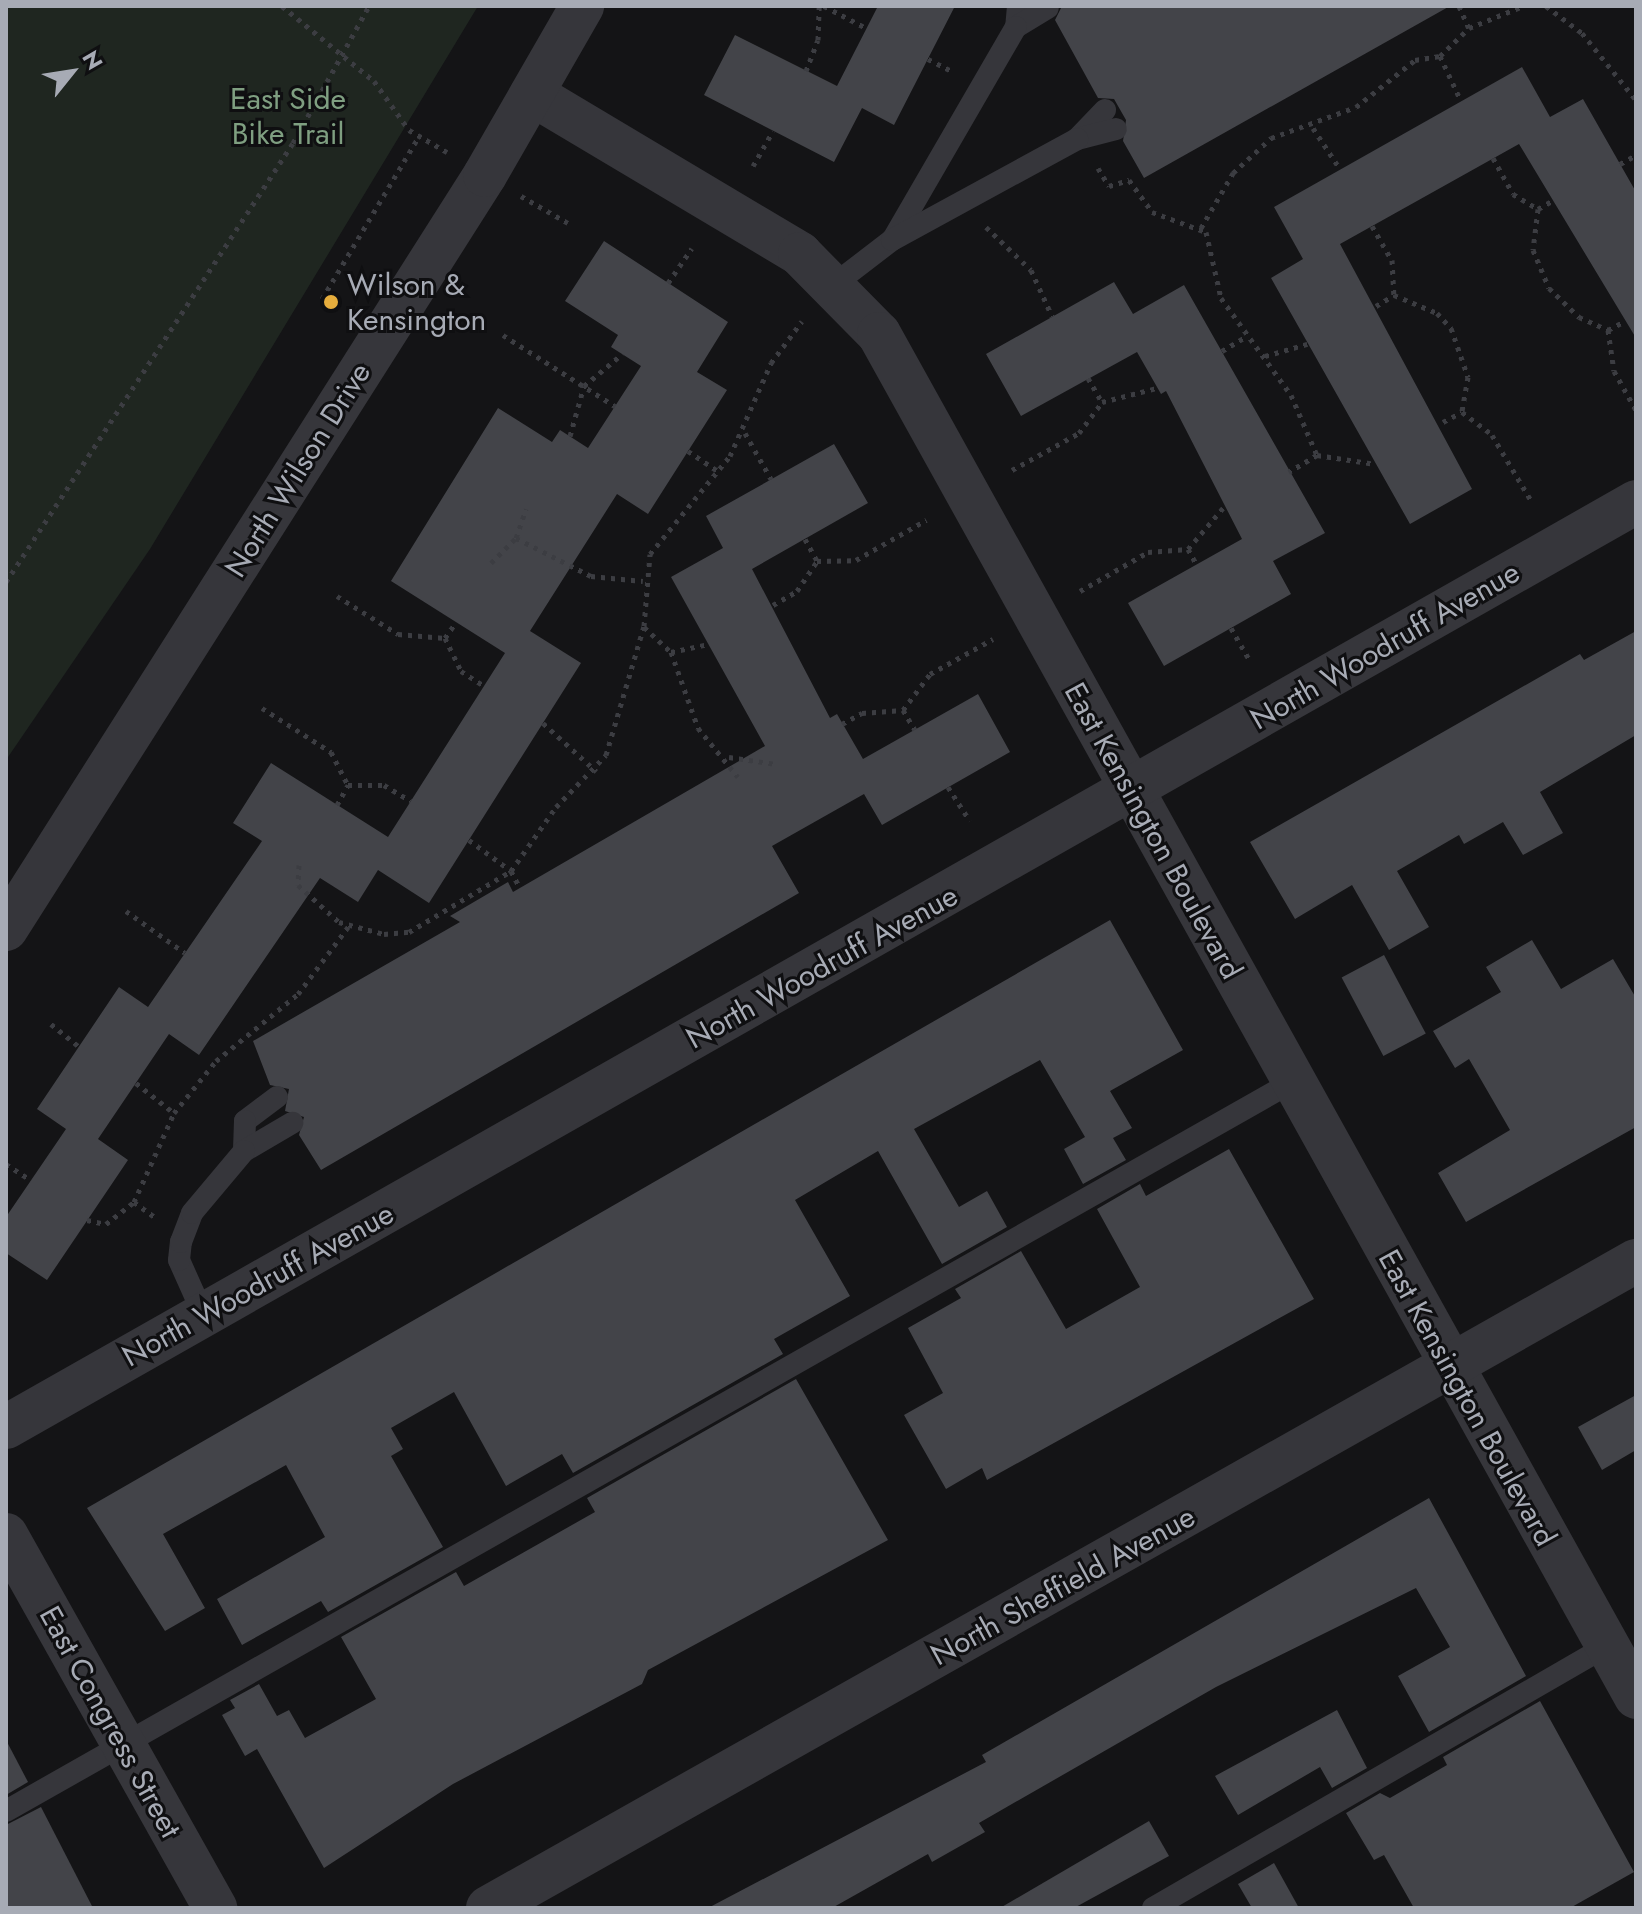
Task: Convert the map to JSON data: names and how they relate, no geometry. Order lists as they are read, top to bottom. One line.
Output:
{"streets":{"street":["North Wilson Drive","North Woodruff Avenue","East Kensington Boulevard","North Sheffield Avenue","East Congress Street"]},"crossings":[["North Wilson Drive","East Kensington Boulevard"],["North Woodruff Avenue","East Kensington Boulevard"],["East Kensington Boulevard","North Sheffield Avenue"]],"parks":["East Side Bike Trail"],"places":["Wilson & Kensington"],"north":"top right"}
